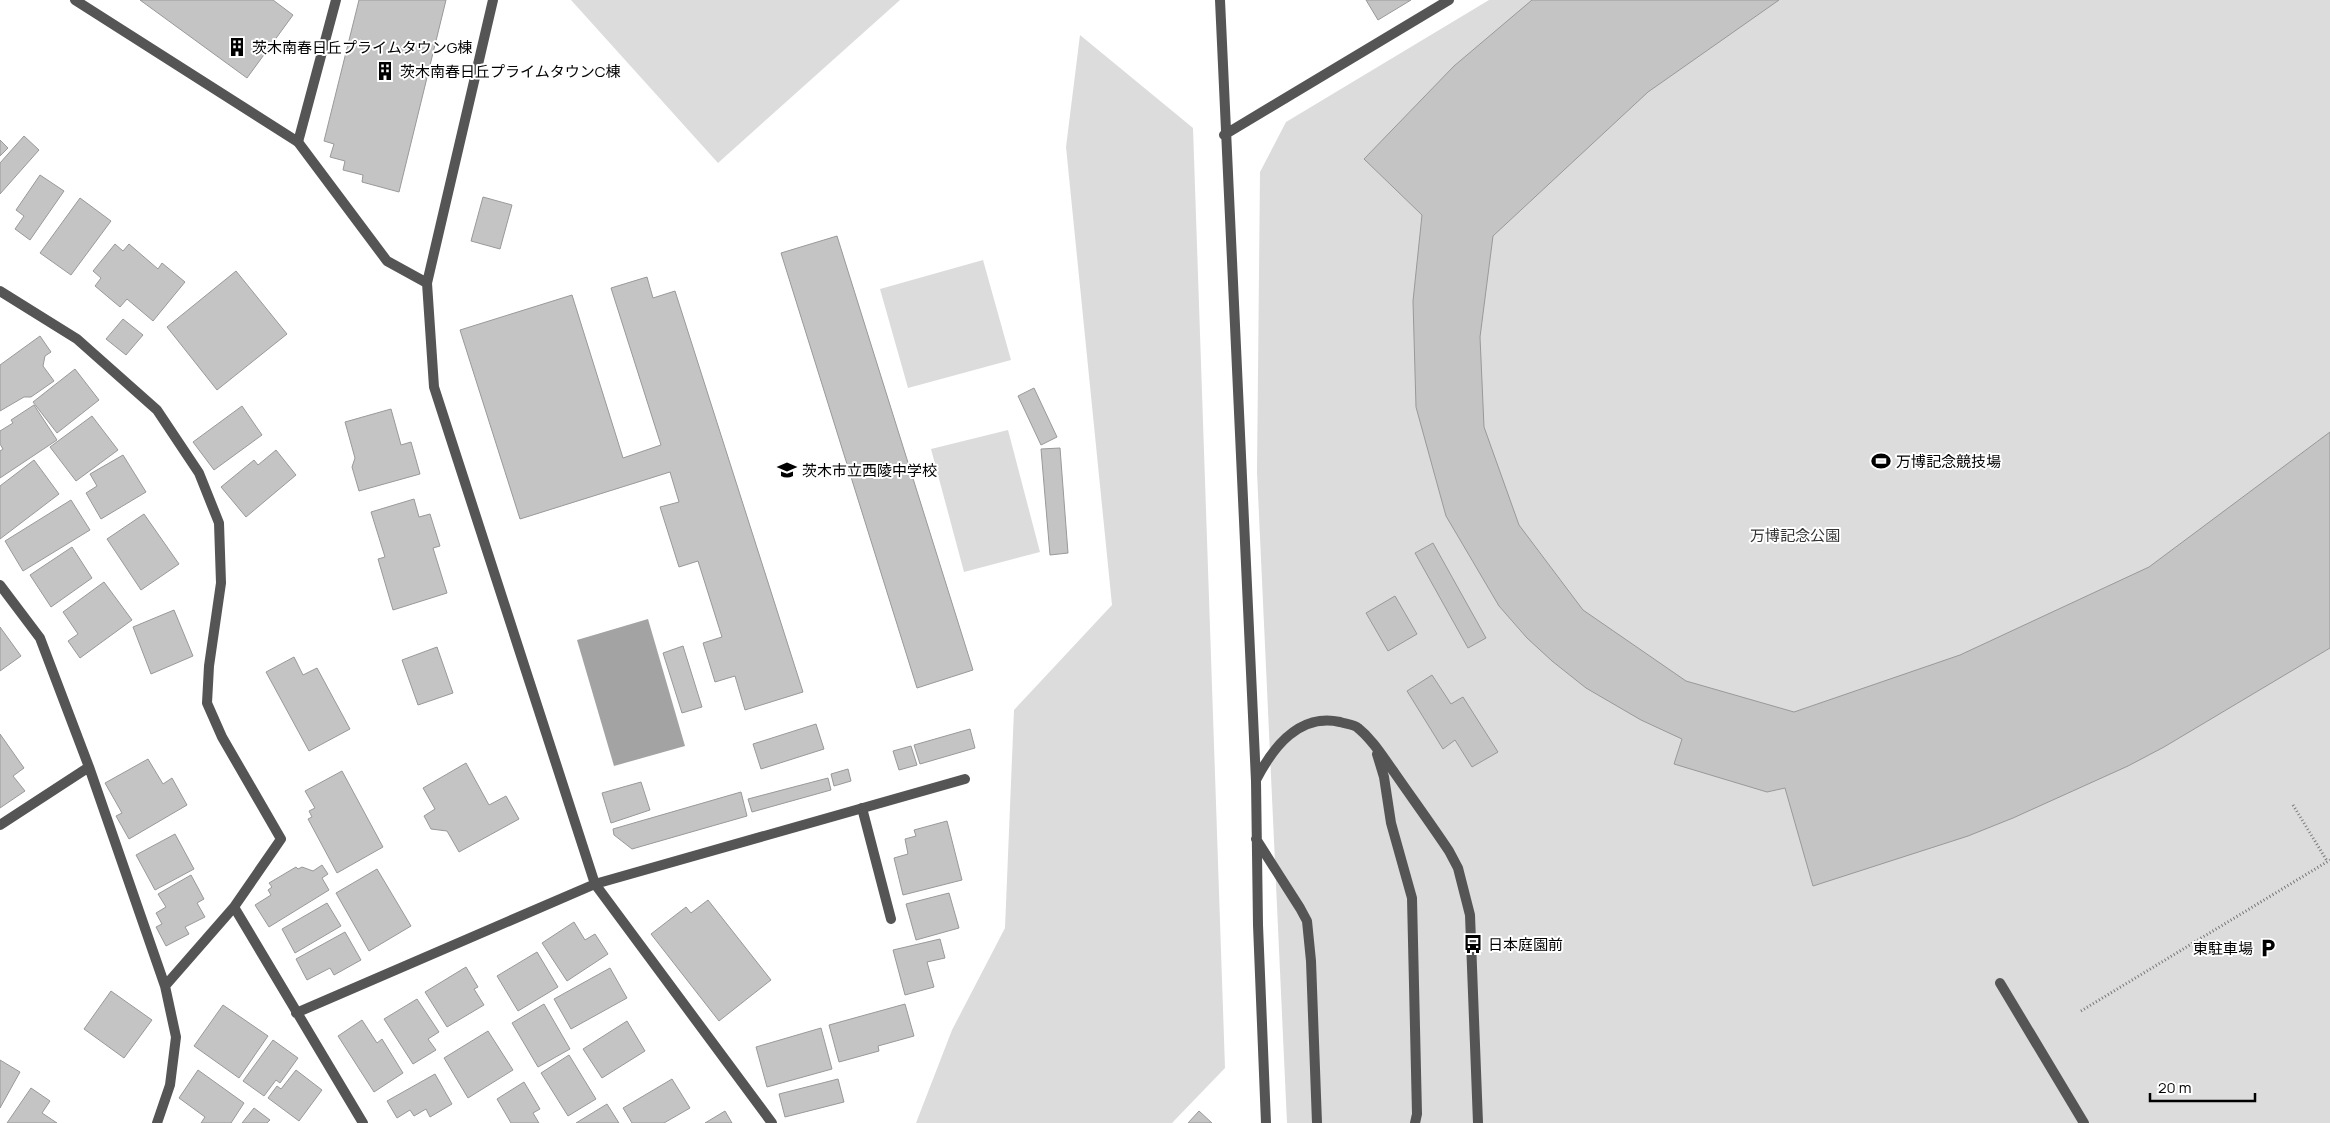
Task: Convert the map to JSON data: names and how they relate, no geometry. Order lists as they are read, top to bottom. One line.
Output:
{"parks":["万博記念公園"],"places":{"building":["茨木南春日丘プライムタウンG棟","茨木南春日丘プライムタウンC棟"],"sports":["万博記念競技場"],"school or university":["茨木市立西陵中学校"],"bus stop":["日本庭園前"],"parking":["東駐車場"]},"scale_bar":"20 m"}
